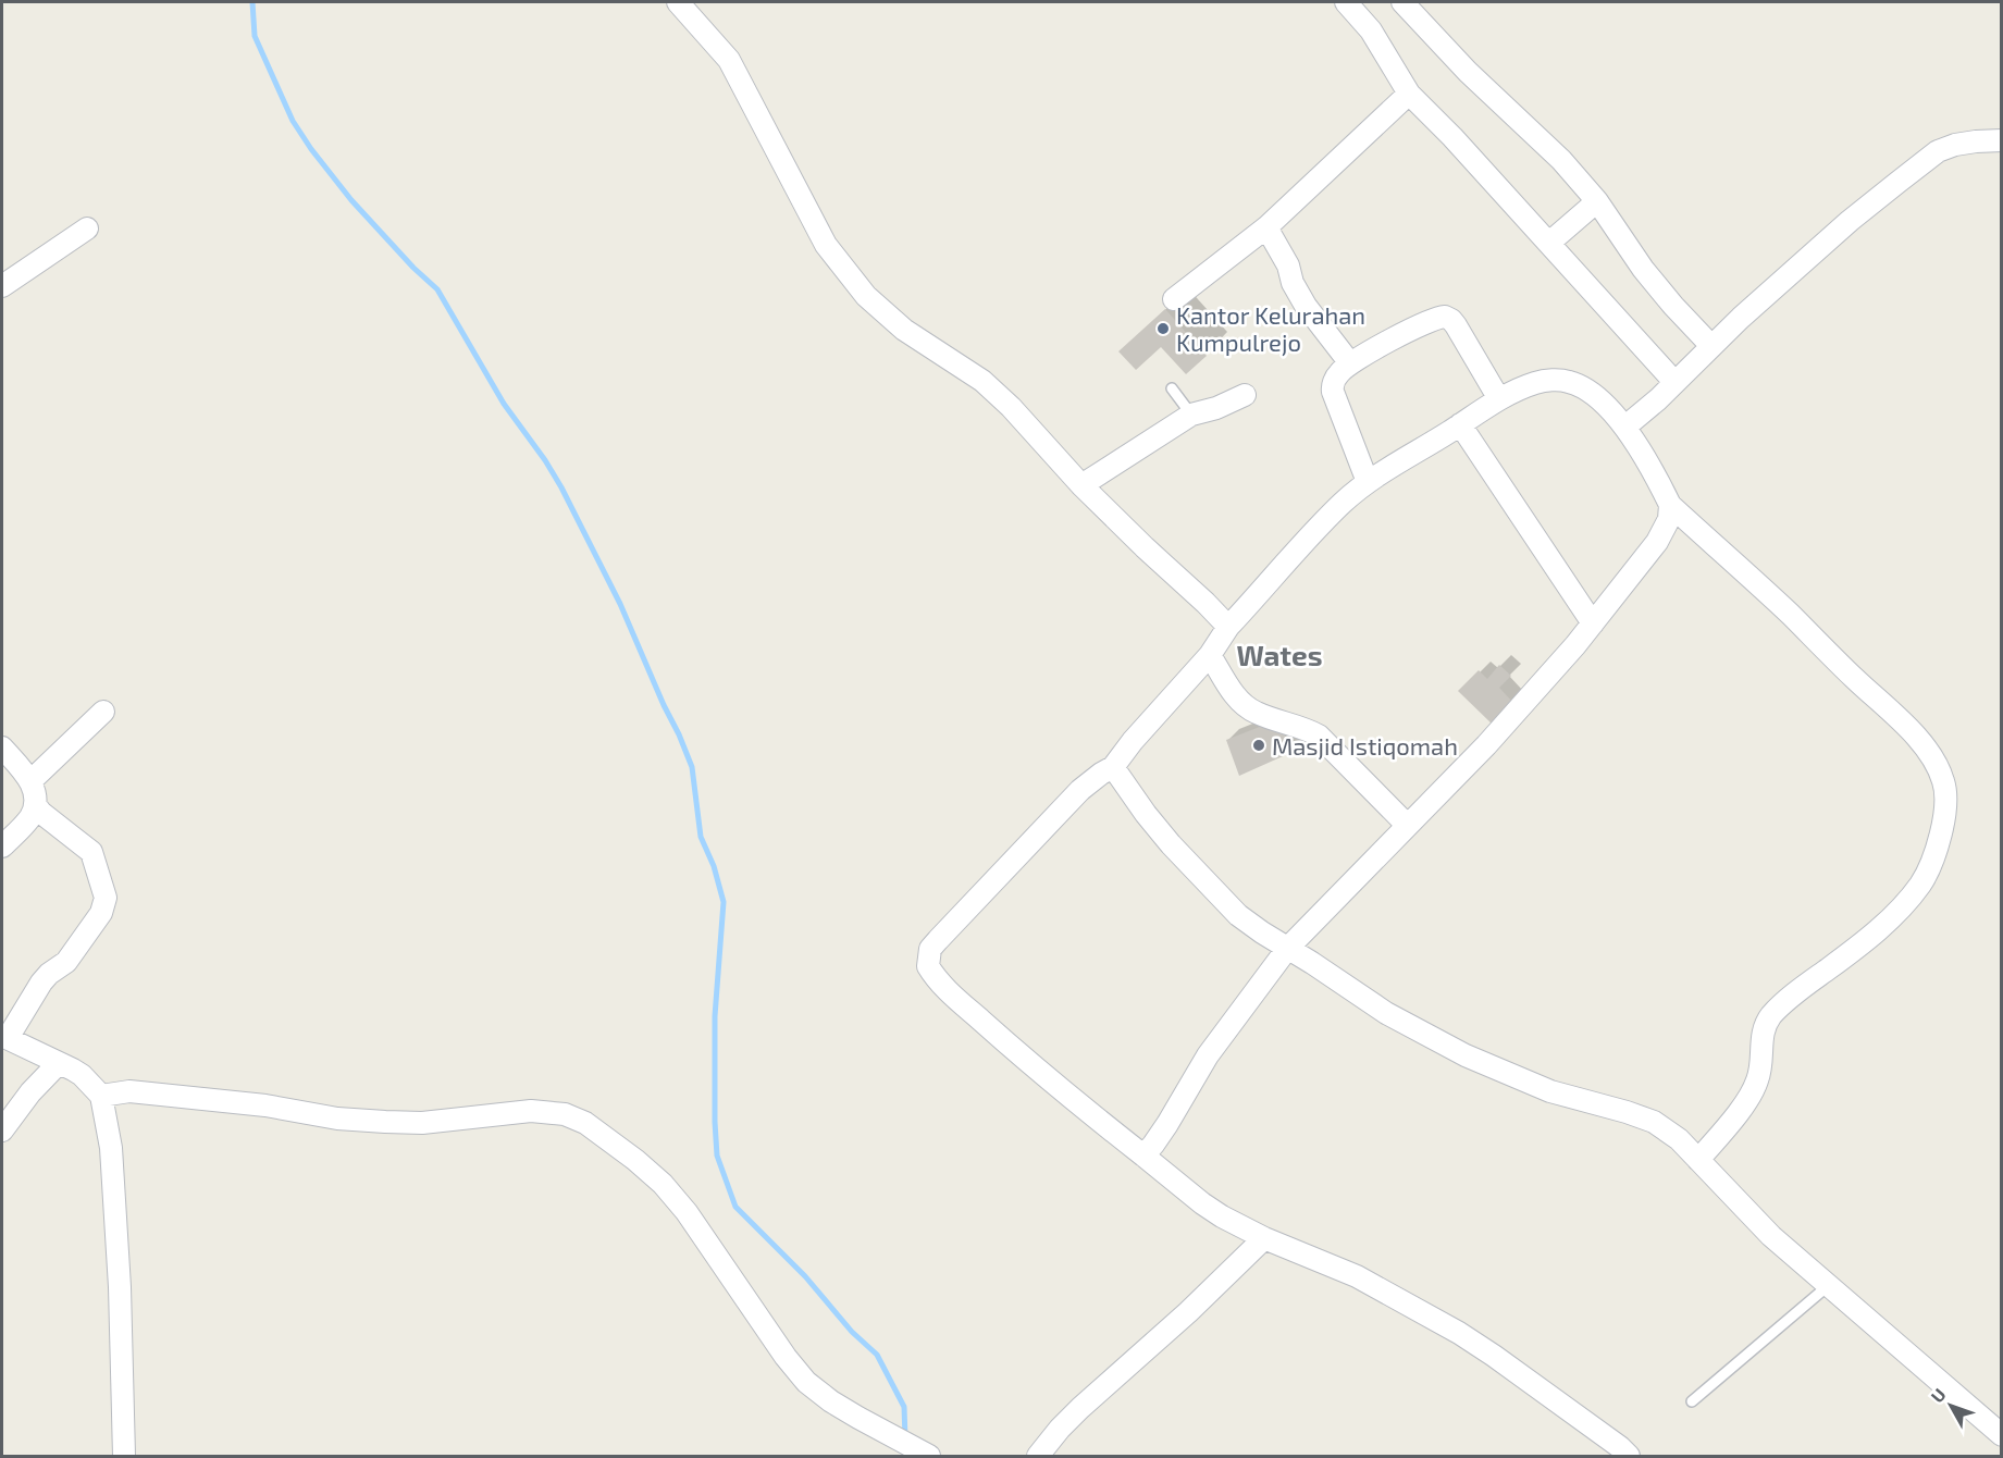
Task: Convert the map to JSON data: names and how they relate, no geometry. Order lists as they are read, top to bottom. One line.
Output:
{"districts":["Wates"],"places":["Kantor Kelurahan Kumpulrejo","Masjid Istiqomah"],"north":"top left"}
